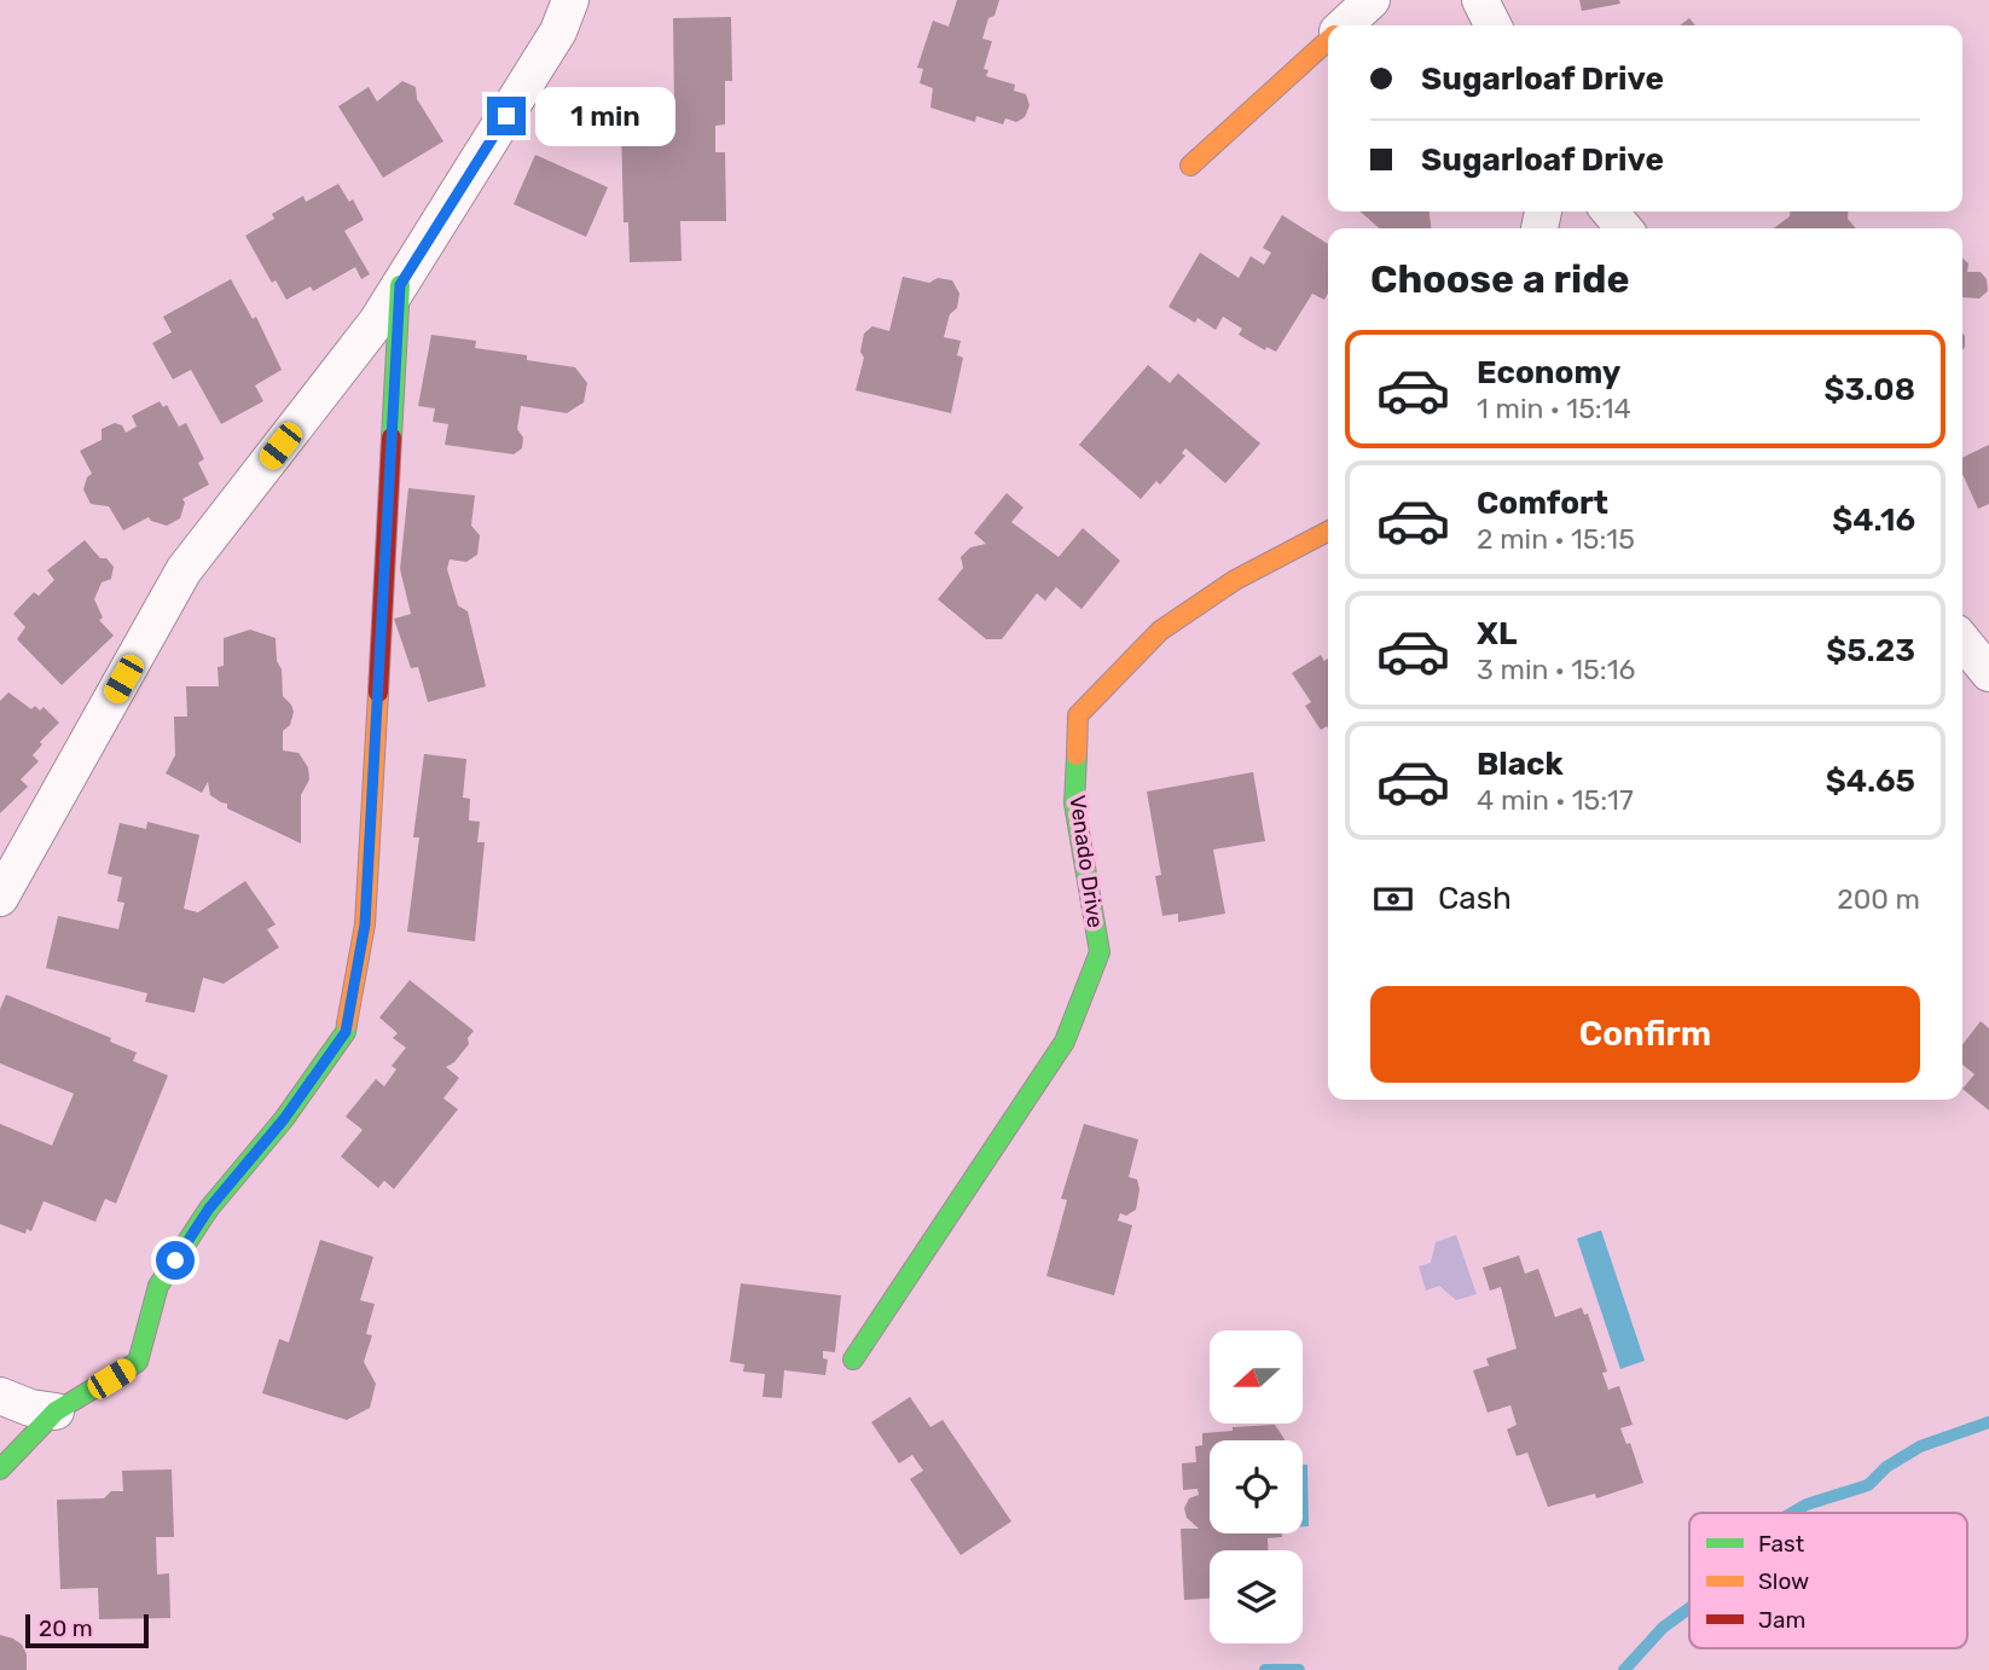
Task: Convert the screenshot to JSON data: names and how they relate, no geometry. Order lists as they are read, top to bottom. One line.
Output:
{"streets":{"street":["Venado Drive"]},"legend":["Fast","Slow","Jam"],"scale_bar":"20 m","north":"left","page":{"banner":["Sugarloaf Drive","Sugarloaf Drive"],"bubble":"1 min","heading":"Choose a ride","list":[{"name":"Economy","note":"1 min · 15:14","value":"$3.08"},{"name":"Comfort","note":"2 min · 15:15","value":"$4.16"},{"name":"XL","note":"3 min · 15:16","value":"$5.23"},{"name":"Black","note":"4 min · 15:17","value":"$4.65"}],"pay":["Cash","200 m"],"buttons":"Confirm","scale":"20 m"}}
